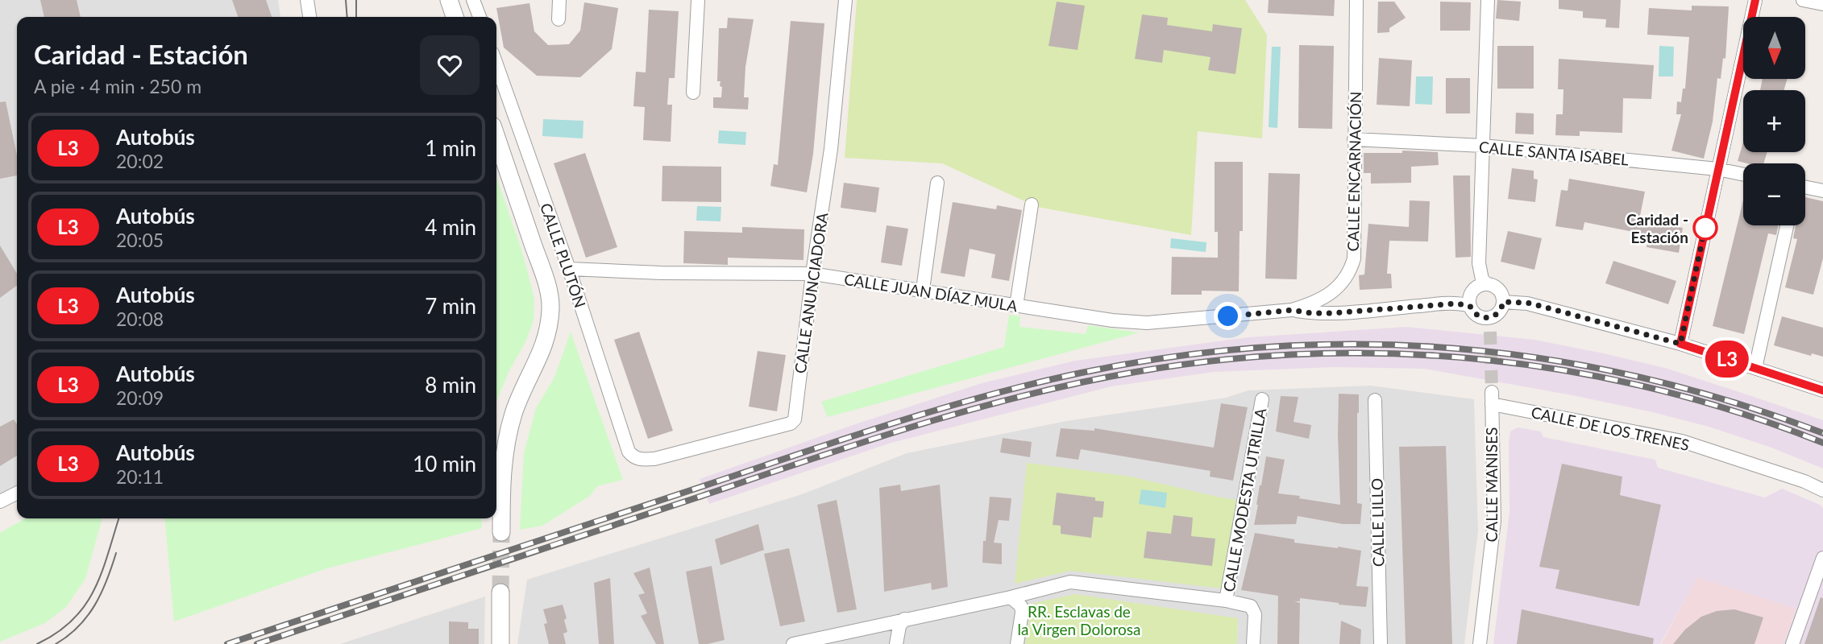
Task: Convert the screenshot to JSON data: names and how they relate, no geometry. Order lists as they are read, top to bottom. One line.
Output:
{"streets":{"street":["CALLE SANTA ISABEL","CALLE ENCARNACIÓN","CALLE PLUTÓN","CALLE JUAN DÍAZ MULA","CALLE ANUNCIADORA","CALLE DE LOS TRENES","CALLE MANISES","CALLE MODESTA UTRILLA","CALLE LILLO"]},"crossings":[["CALLE SANTA ISABEL","CALLE ENCARNACIÓN"],["CALLE ENCARNACIÓN","CALLE JUAN DÍAZ MULA"],["CALLE PLUTÓN","CALLE JUAN DÍAZ MULA"],["CALLE PLUTÓN","CALLE ANUNCIADORA"],["CALLE JUAN DÍAZ MULA","CALLE ANUNCIADORA"],["CALLE DE LOS TRENES","CALLE MANISES"]],"parks":["RR. Esclavas de la Virgen Dolorosa"],"places":["Caridad - Estación"],"lines":["bus line L3"],"north":"bottom","page":{"on_map":"L3","map_buttons":["+","−"],"heading":["Caridad - Estación","A pie · 4 min · 250 m"],"list":[{"mark":"L3","name":"Autobús","note":"20:02","value":"1 min"},{"mark":"L3","name":"Autobús","note":"20:05","value":"4 min"},{"mark":"L3","name":"Autobús","note":"20:08","value":"7 min"},{"mark":"L3","name":"Autobús","note":"20:09","value":"8 min"},{"mark":"L3","name":"Autobús","note":"20:11","value":"10 min"}]}}
